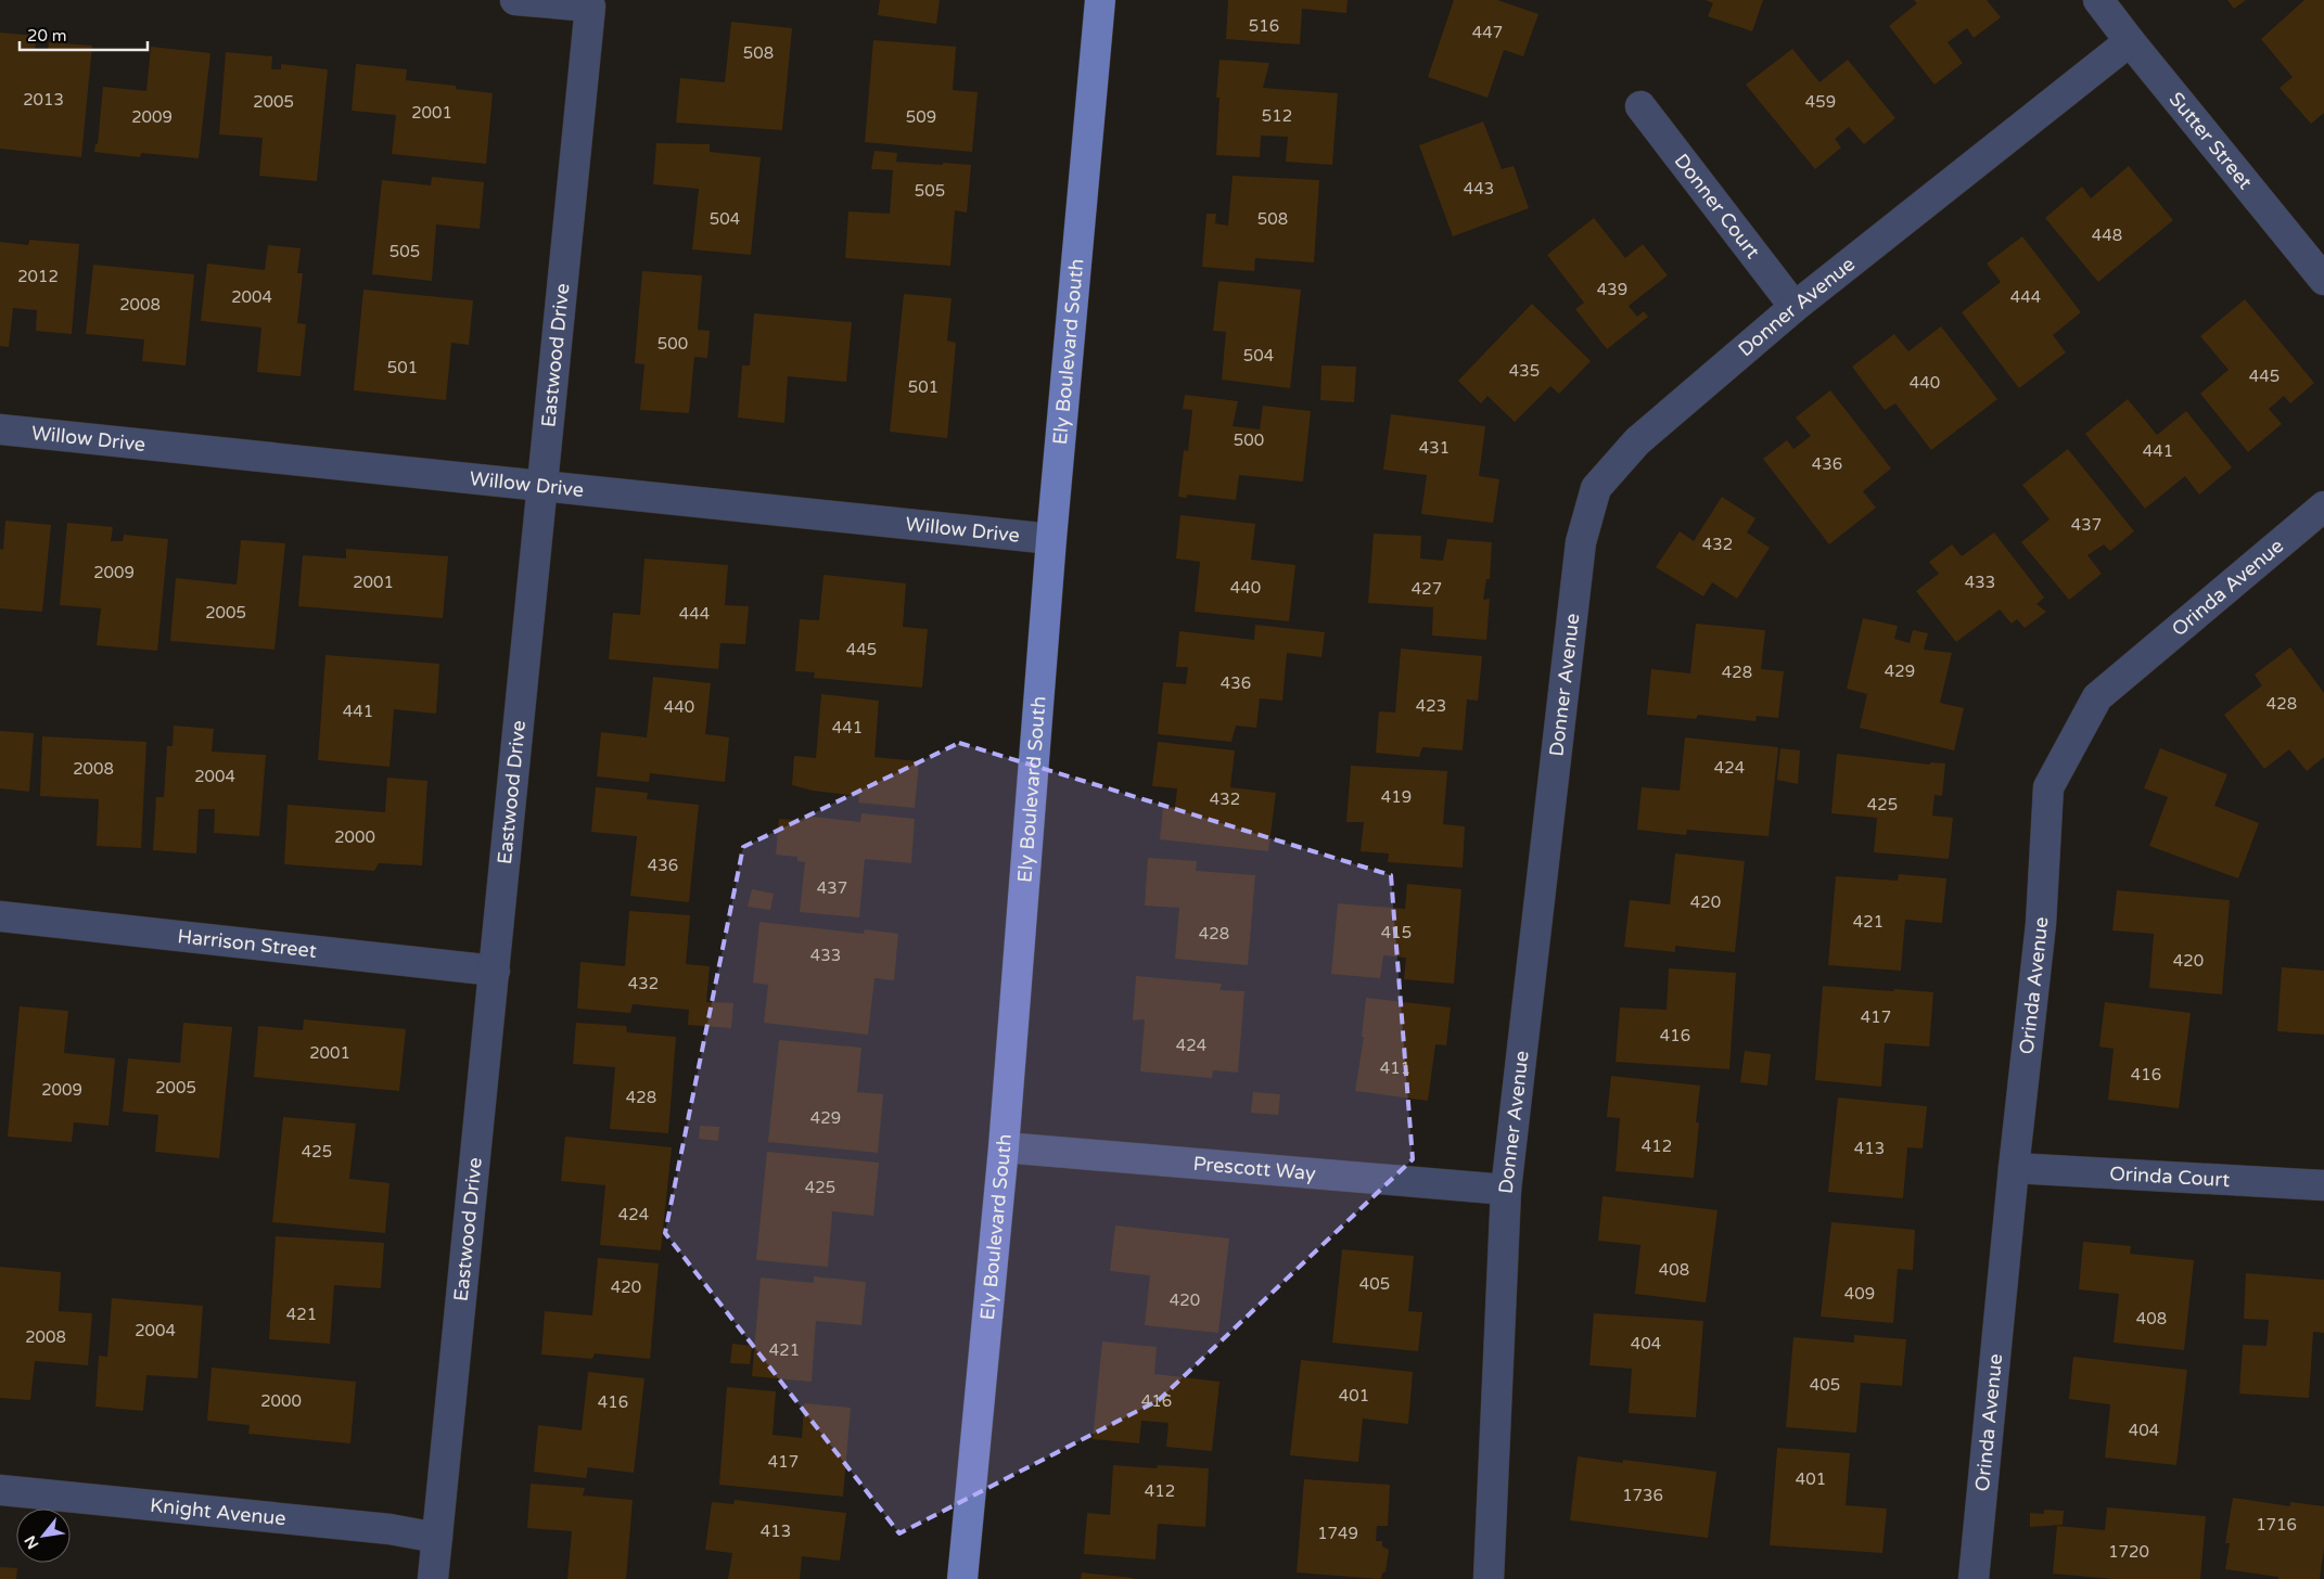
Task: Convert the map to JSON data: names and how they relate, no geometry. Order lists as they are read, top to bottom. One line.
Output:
{"streets":{"main road":["Ely Boulevard South"],"street":["Sutter Street","Donner Court","Donner Avenue","Eastwood Drive","Willow Drive","Orinda Avenue","Harrison Street","Prescott Way","Orinda Court","Knight Avenue"]},"crossings":[["Sutter Street","Donner Avenue"],["Donner Court","Donner Avenue"],["Donner Avenue","Prescott Way"],["Ely Boulevard South","Willow Drive"],["Ely Boulevard South","Prescott Way"],["Eastwood Drive","Willow Drive"],["Eastwood Drive","Harrison Street"],["Eastwood Drive","Knight Avenue"],["Orinda Avenue","Orinda Court"]],"house_numbers":["516","447","508","2013","2005","459","2001","512","2009","509","443","505","504","508","448","505","2012","439","2004","444","2008","500","504","501","435","445","440","501","500","431","441","436","437","432","2009","2001","433","440","427","2005","444","445","429","428","436","428","423","440","441","441","424","2008","2004","419","432","425","2000","436","437","420","421","415","428","433","420","432","417","416","424","2001","411","416","2005","2009","428","429","412","413","425","425","424","408","405","420","409","420","421","408","2004","2008","404","421","405","401","2000","416","416","404","417","401","412","1736","1716","413","1749","1720"],"scale_bar":"20 m","north":"bottom left"}
